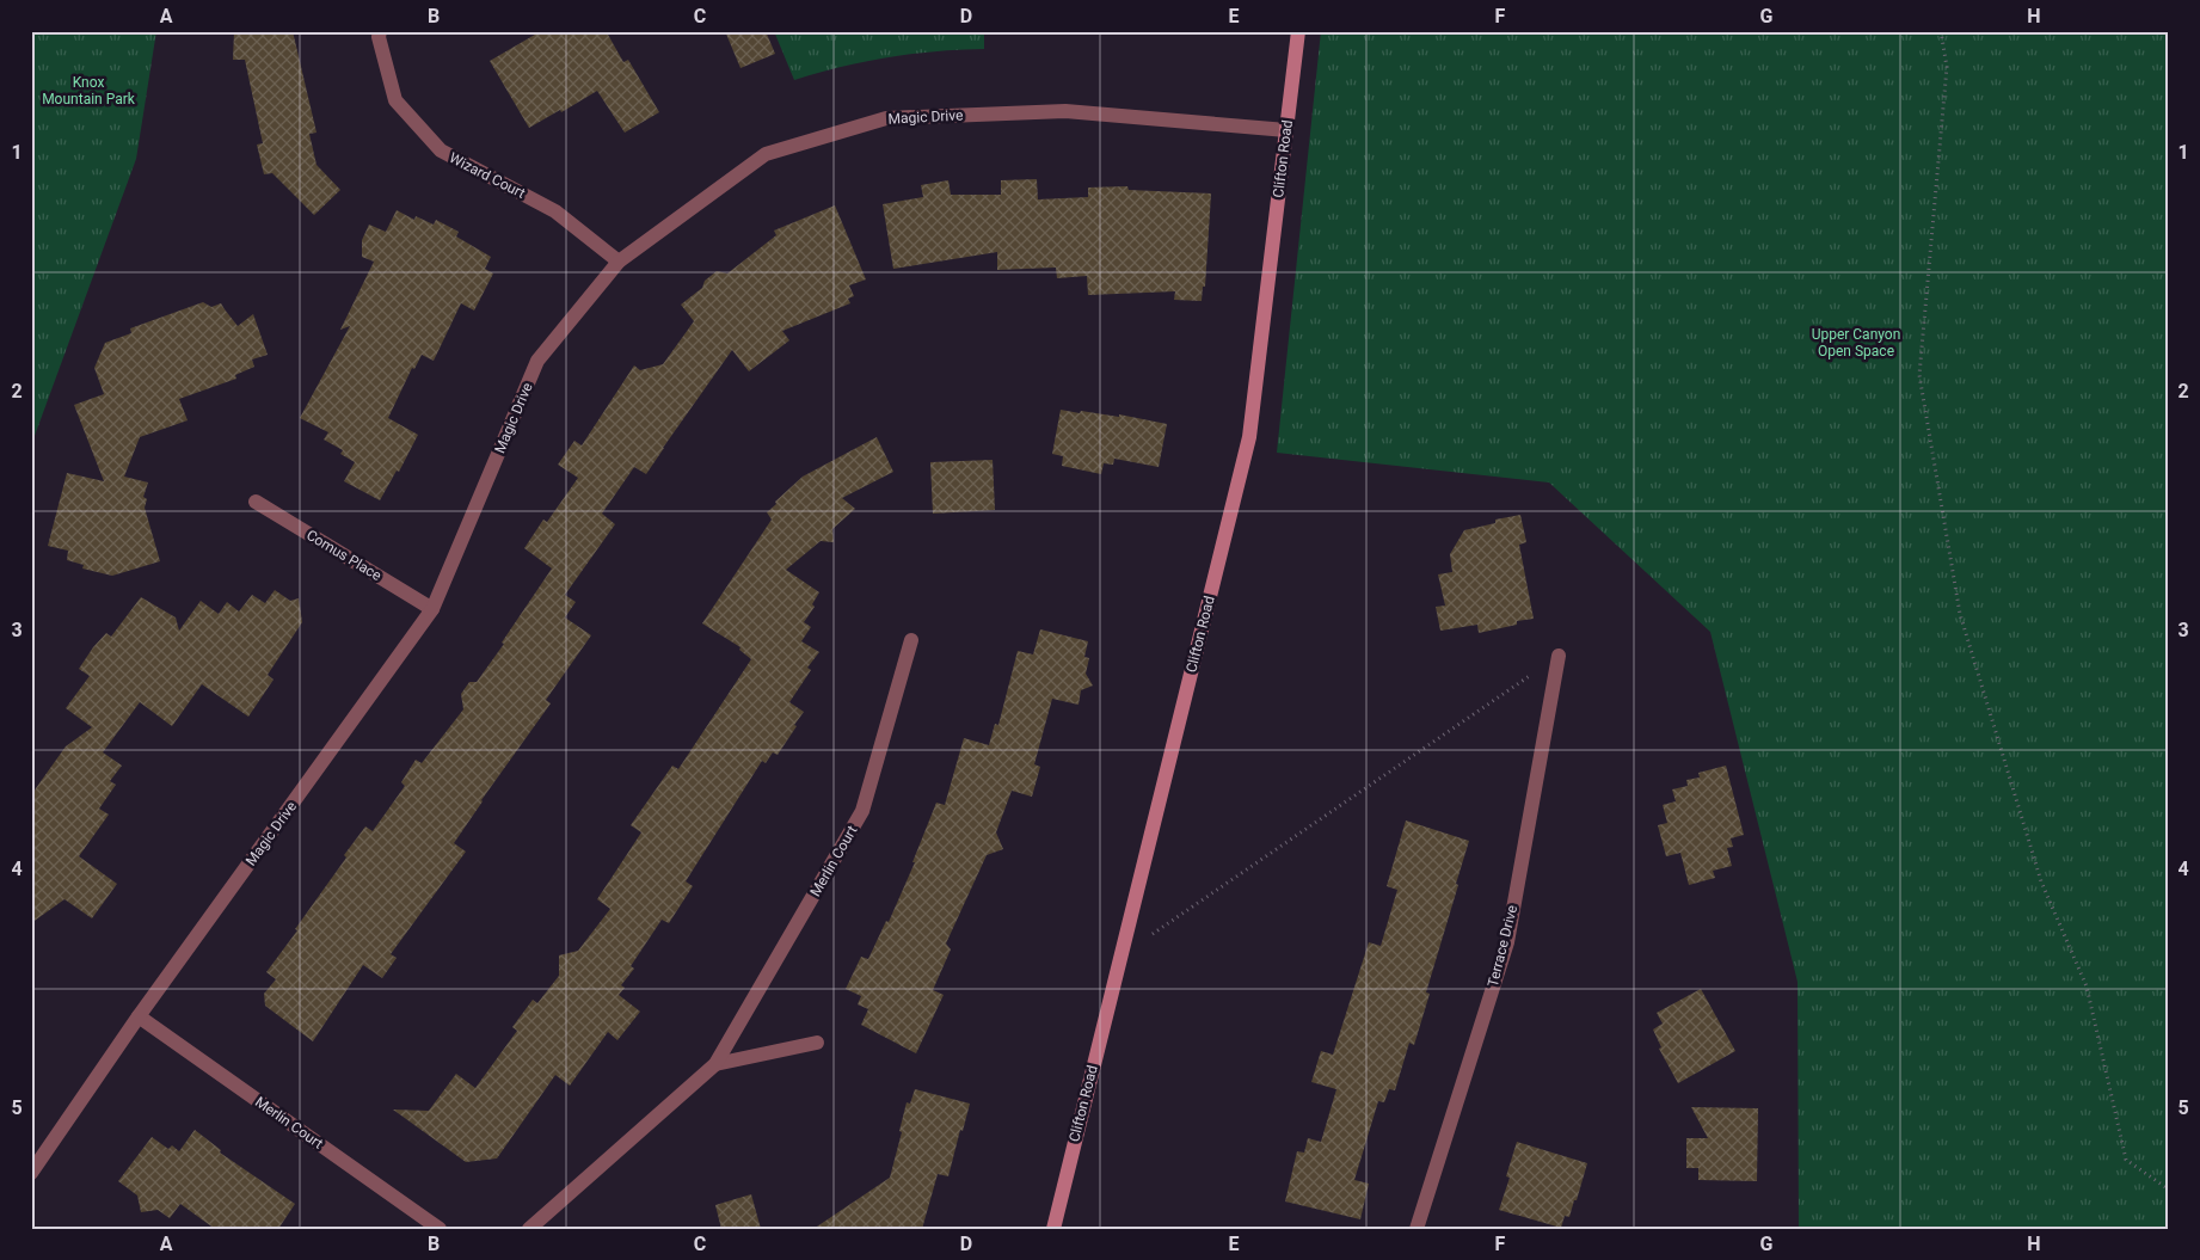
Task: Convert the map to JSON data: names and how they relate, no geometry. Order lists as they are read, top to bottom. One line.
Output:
{"streets":{"street":["Magic Drive","Clifton Road","Wizard Court","Comus Place","Merlin Court","Terrace Drive"]},"crossings":[["Magic Drive","Clifton Road"],["Magic Drive","Wizard Court"],["Magic Drive","Comus Place"],["Magic Drive","Merlin Court"]],"parks":["Knox Mountain Park","Upper Canyon Open Space"],"grid":{"columns":["A","B","C","D","E","F","G","H"],"rows":["1","2","3","4","5"]}}
